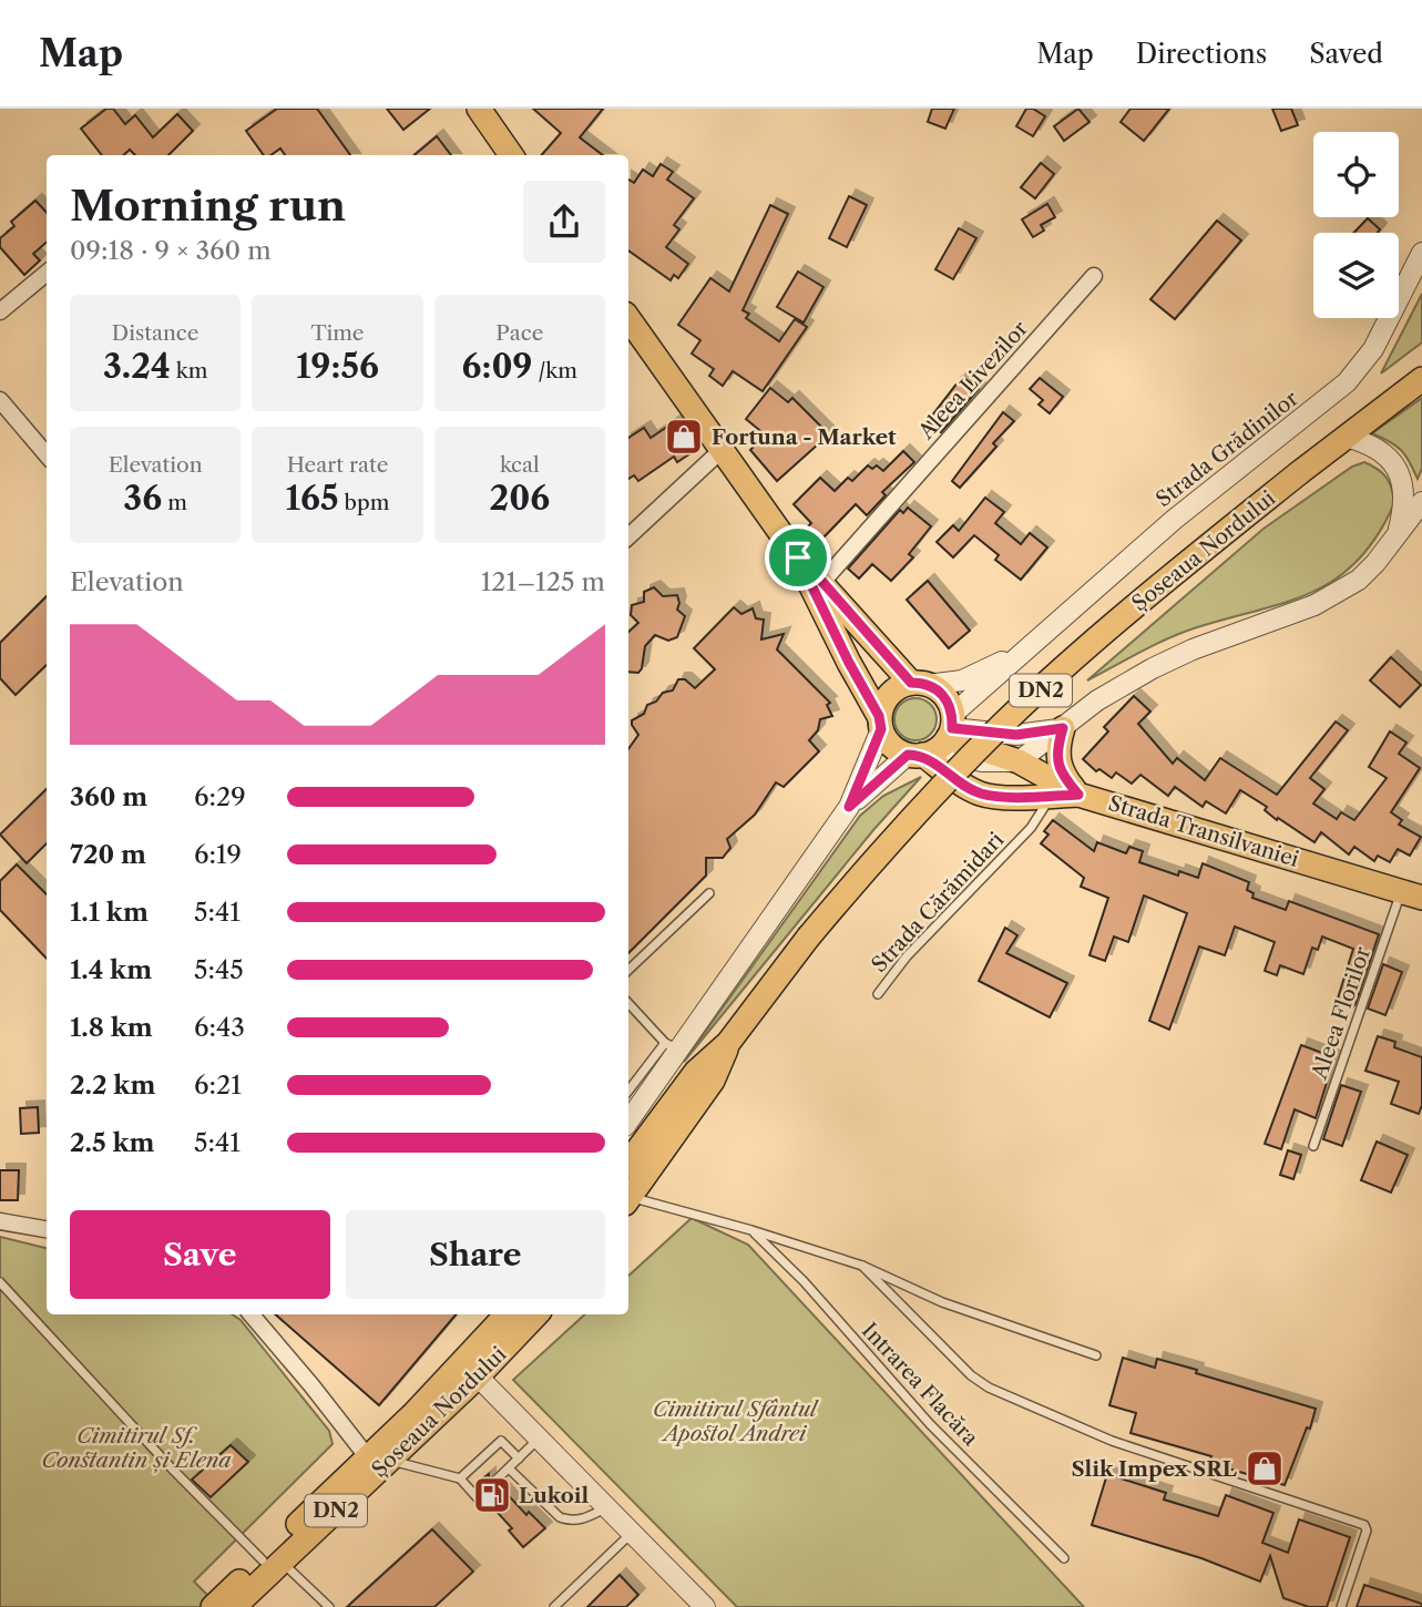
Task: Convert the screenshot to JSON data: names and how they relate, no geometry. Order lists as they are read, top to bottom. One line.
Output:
{"streets":{"main road":["Șoseaua Nordului","DN2","Strada Transilvaniei"],"street":["Aleea Livezilor","Strada Grădinilor"],"lane":["Strada Cărămidari","Aleea Florilor","Intrarea Flacăra"]},"crossings":[["Strada Transilvaniei","Aleea Florilor"]],"parks":["Cimitirul Sfântul Apostol Andrei","Cimitirul Sf. Constantin și Elena"],"places":{"shop":["Fortuna - Market","Slik Impex SRL"],"fuel station":["Lukoil"]},"page":{"header":"Map","nav":["Map","Directions","Saved"],"heading":["Morning run","09:18 · 9 × 360 m"],"stats":[["Distance","3.24 km"],["Time","19:56"],["Pace","6:09 /km"],["Elevation","36 m"],["Heart rate","165 bpm"],["kcal","206"]],"chart":["Elevation","121–125 m"],"list":[{"name":"360 m","note":"6:29"},{"name":"720 m","note":"6:19"},{"name":"1.1 km","note":"5:41"},{"name":"1.4 km","note":"5:45"},{"name":"1.8 km","note":"6:43"},{"name":"2.2 km","note":"6:21"},{"name":"2.5 km","note":"5:41"}],"buttons":["Save","Share"]}}
